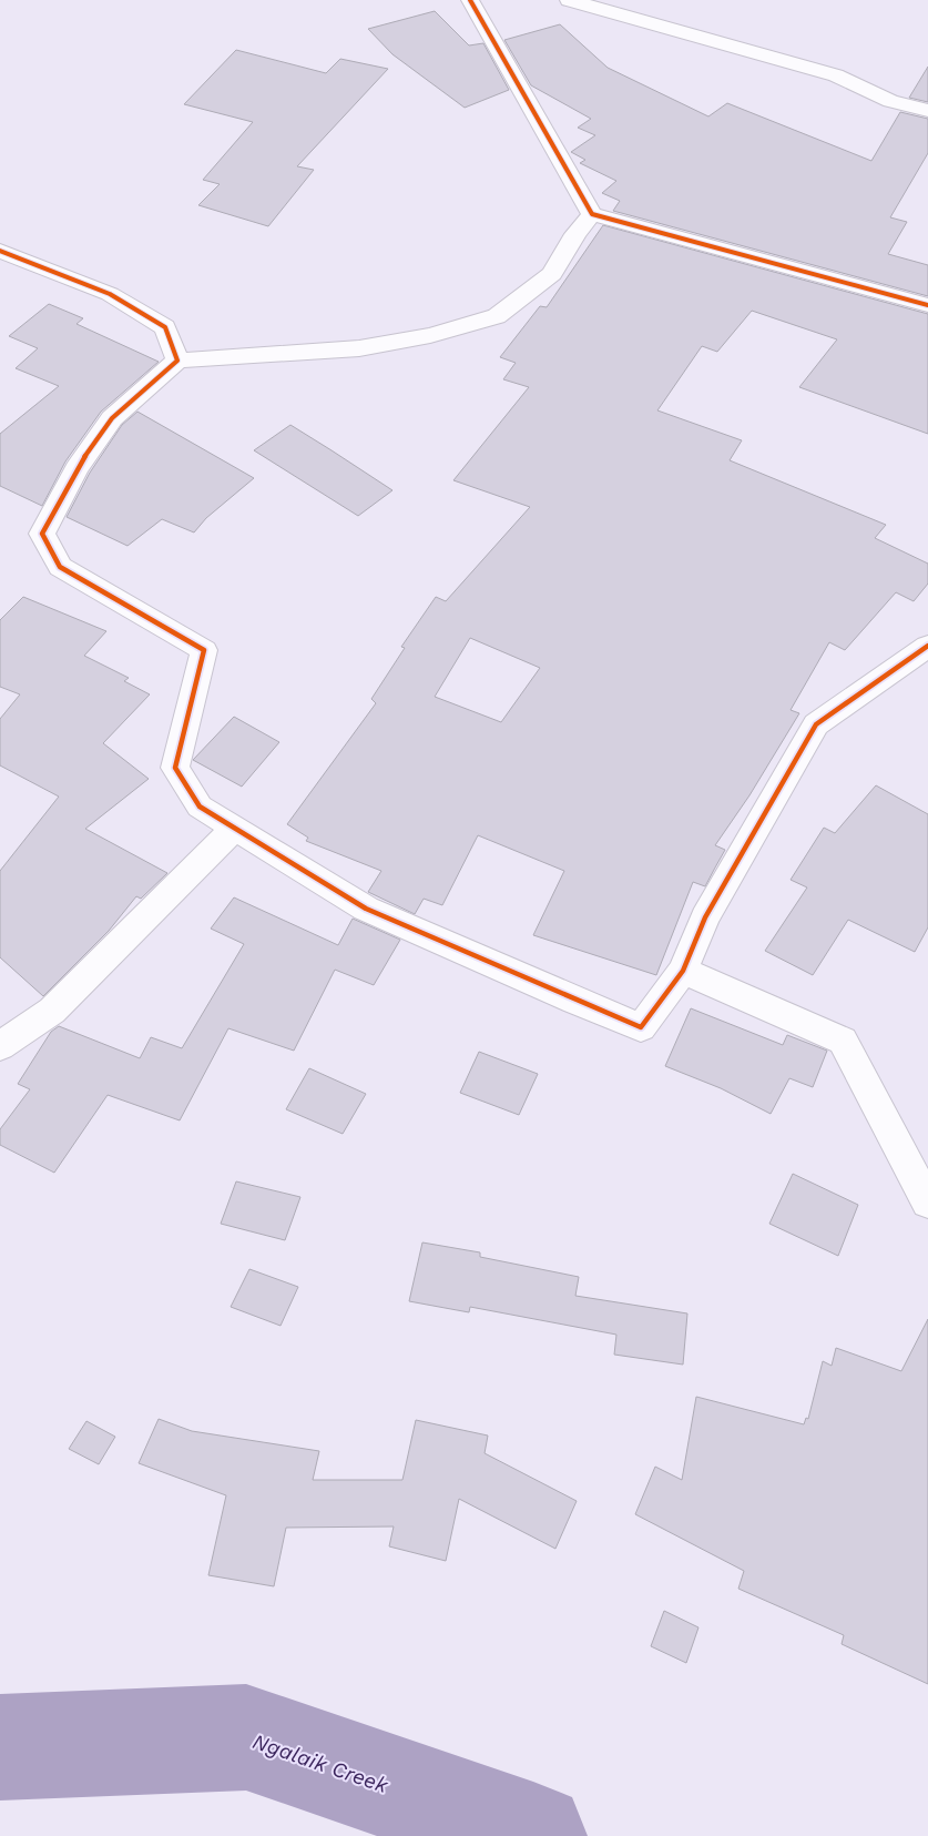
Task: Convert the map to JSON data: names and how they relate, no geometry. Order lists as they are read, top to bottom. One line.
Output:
{"water":["Ngalaik Creek"]}
